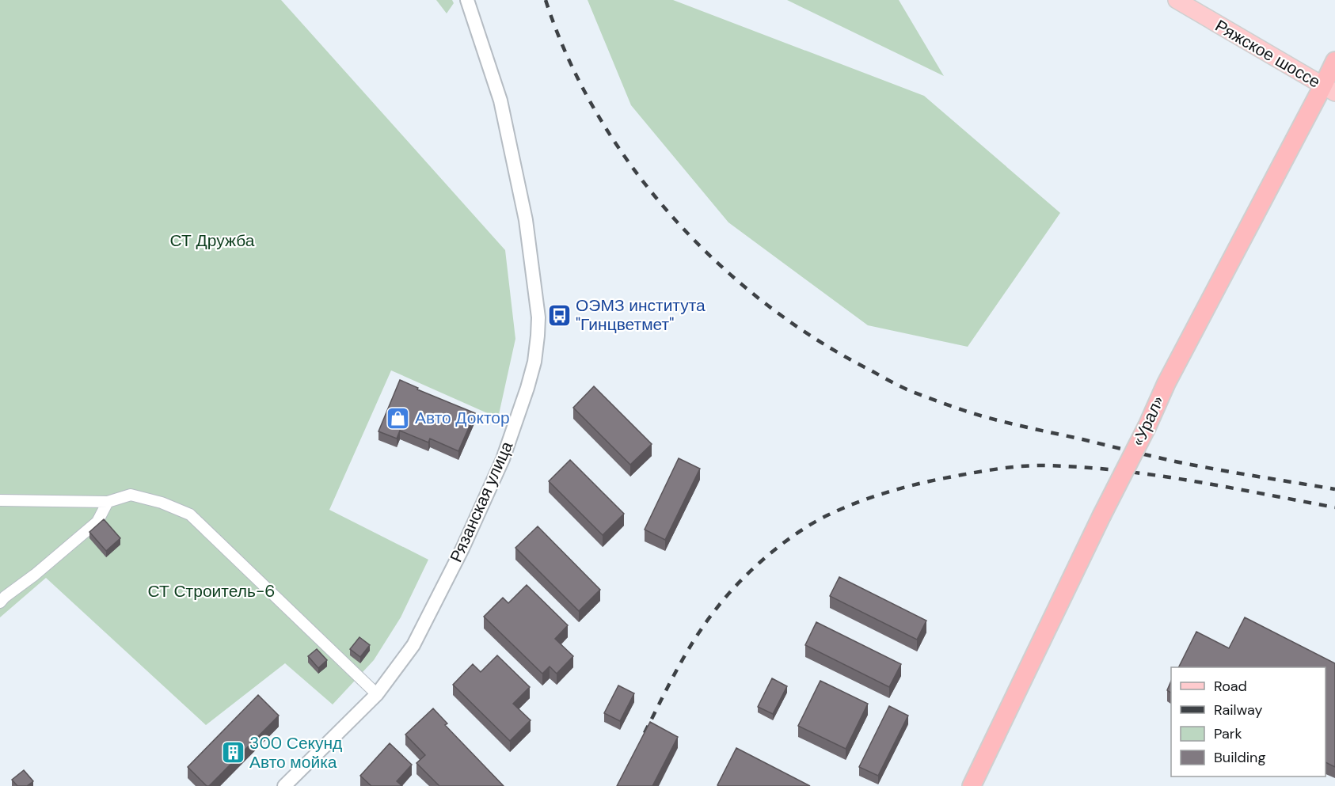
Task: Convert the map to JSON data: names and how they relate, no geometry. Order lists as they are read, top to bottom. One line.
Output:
{"streets":{"highway":["«Урал»"],"main road":["Ряжское шоссе"],"street":["Рязанская улица"]},"crossings":[["Ряжское шоссе","«Урал»"]],"parks":["СТ Дружба","СТ Строитель-6"],"places":{"bus stop":["ОЭМЗ института \"Гинцветмет\""],"shop":["Авто Доктор"],"building":["300 Секунд Авто мойка"]},"legend":["Road","Railway","Park","Building"]}
